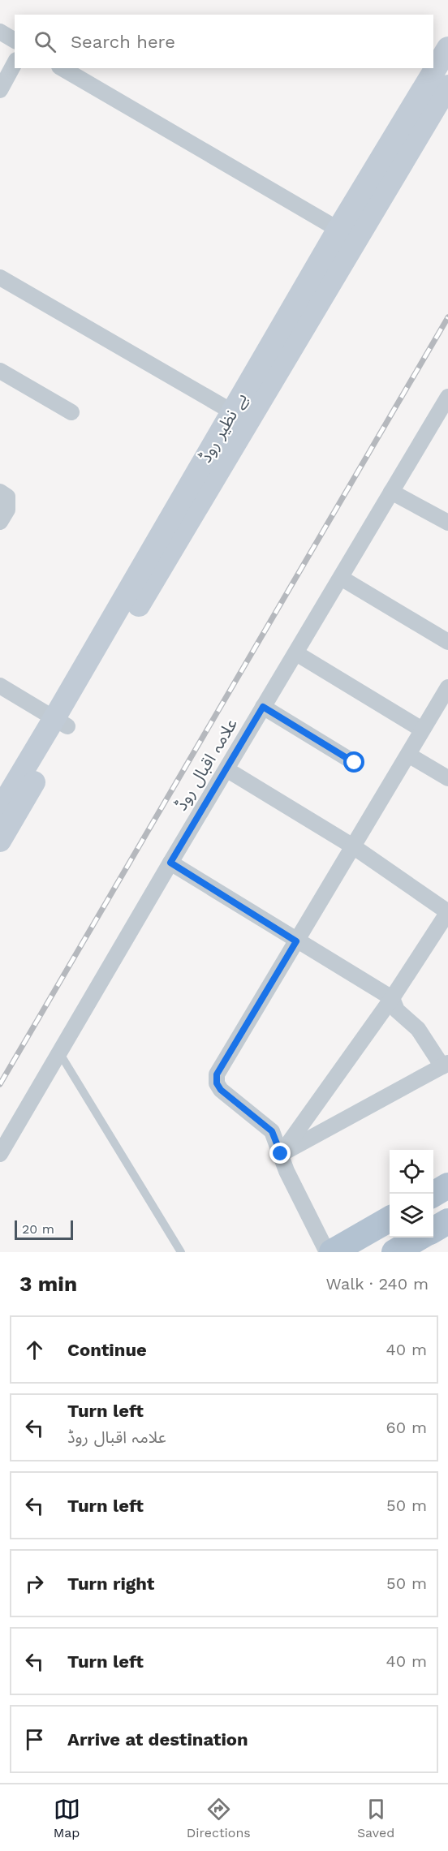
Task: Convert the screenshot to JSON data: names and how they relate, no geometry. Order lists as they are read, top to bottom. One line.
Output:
{"streets":{"main road":["بے نظیر روڈ"],"street":["علامہ اقبال روڈ"]},"scale_bar":"20 m","page":{"search":"Search here","scale":"20 m","heading":["3 min","Walk · 240 m"],"list":[["Continue","40 m"],["Turn left","علامہ اقبال روڈ","60 m"],["Turn left","50 m"],["Turn right","50 m"],["Turn left","40 m"],"Arrive at destination"],"nav":["Map","Directions","Saved"]}}
